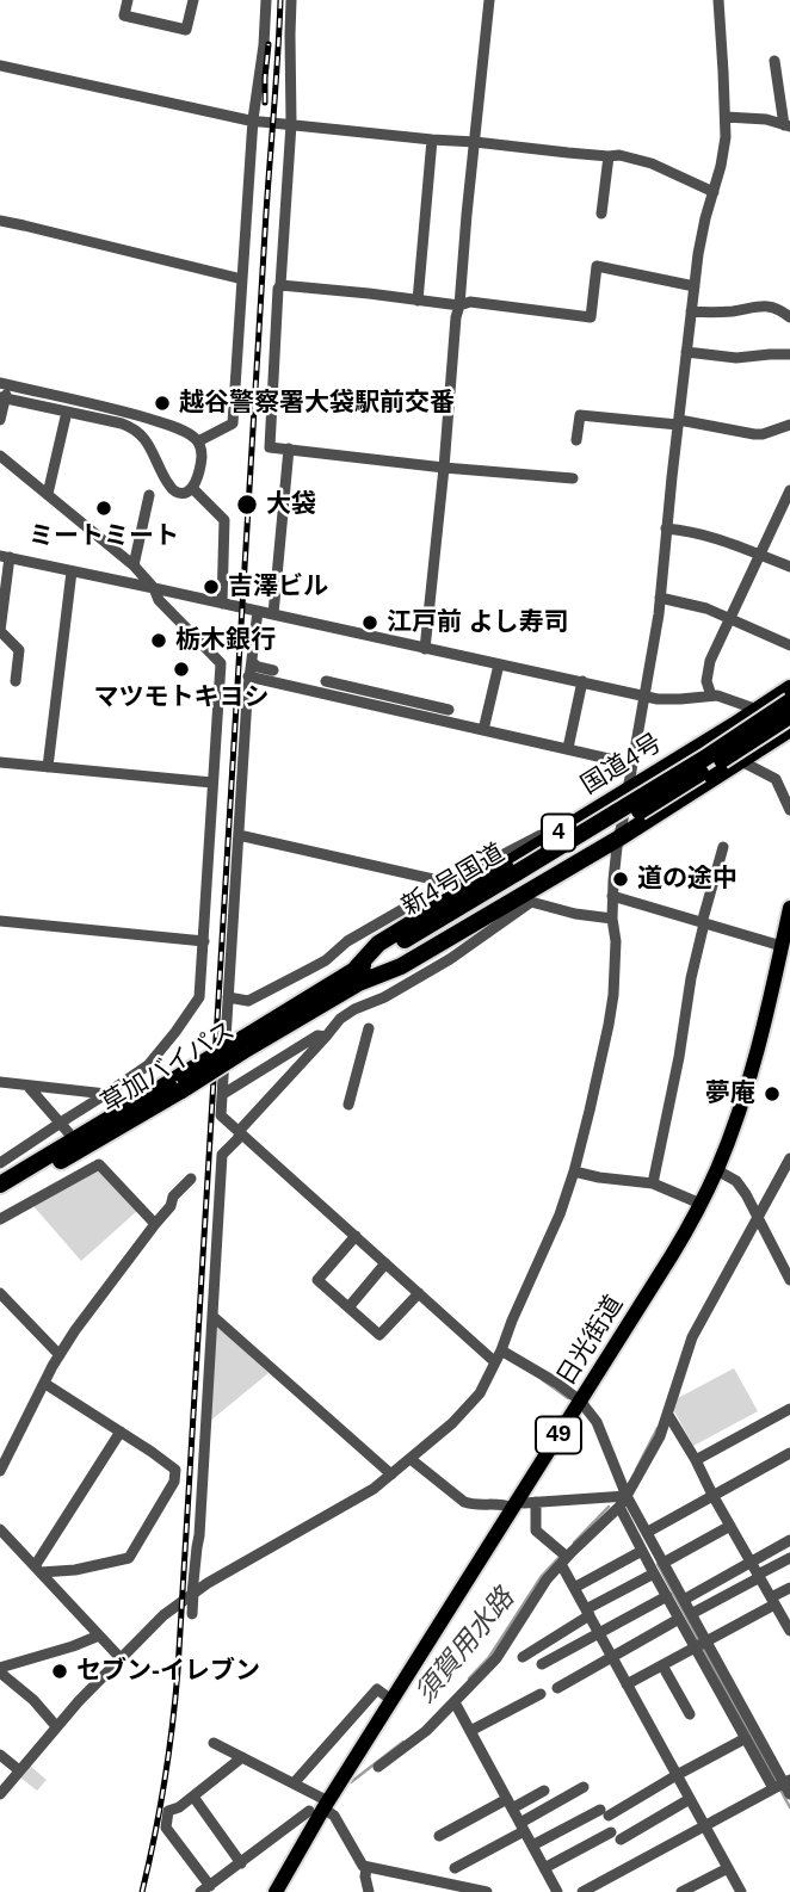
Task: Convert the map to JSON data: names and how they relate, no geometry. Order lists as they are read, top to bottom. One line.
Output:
{"streets":{"highway":["国道4号","4","新4号国道","草加バイパス"],"main road":["日光街道","49"]},"crossings":[["国道4号","4"],["国道4号","新4号国道"],["国道4号","草加バイパス"],["4","新4号国道"],["4","草加バイパス"],["新4号国道","草加バイパス"]],"water":["須賀用水路"],"places":["越谷警察署大袋駅前交番","大袋","ミートミート","吉澤ビル","江戸前 よし寿司","栃木銀行","マツモトキヨシ","道の途中","夢庵","セブン-イレブン"]}
